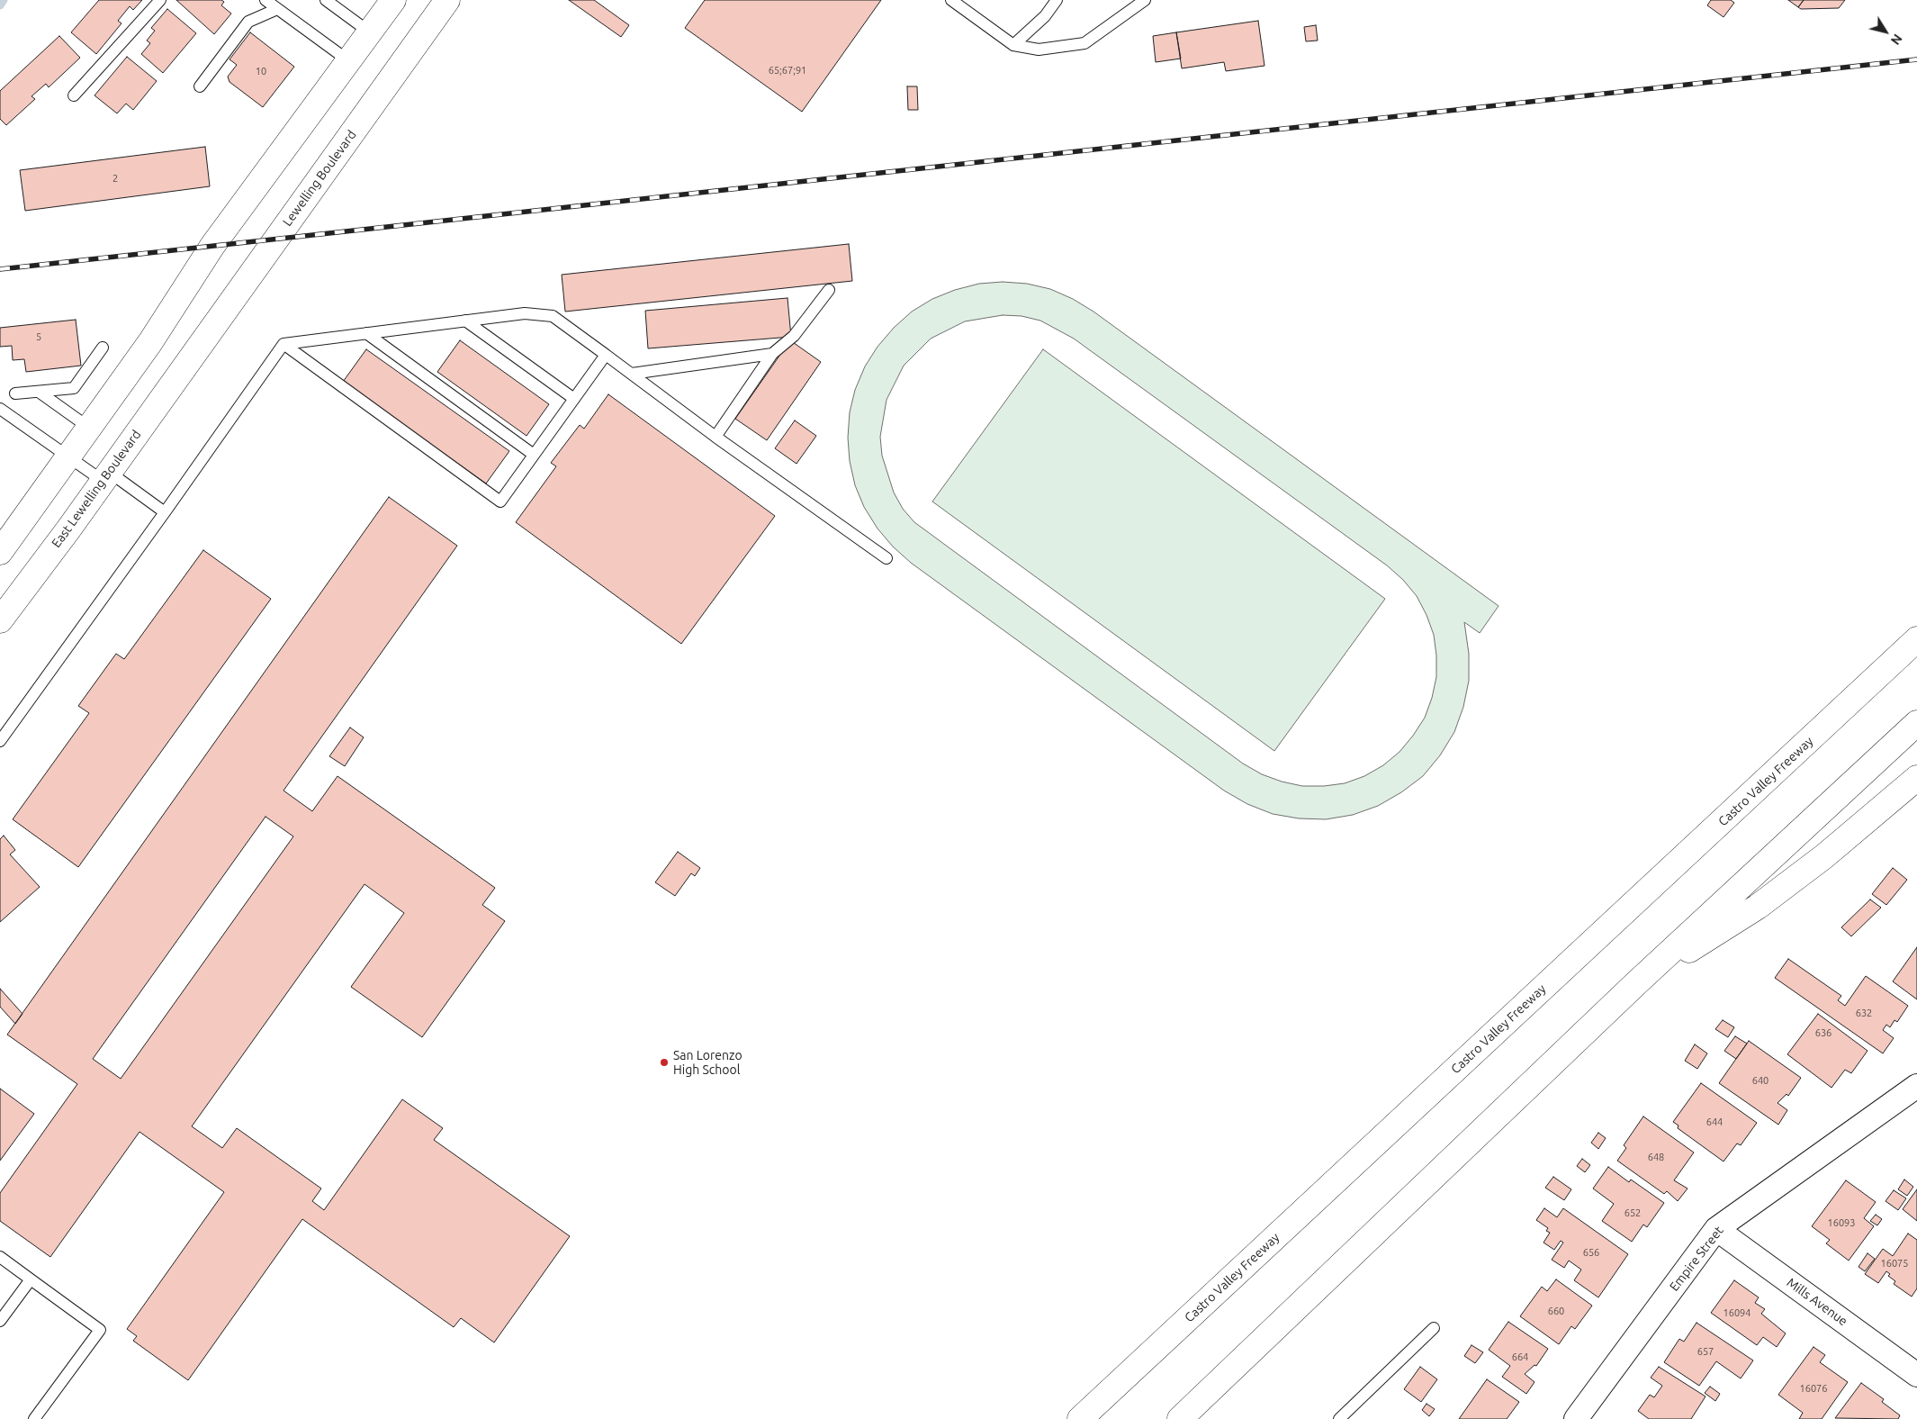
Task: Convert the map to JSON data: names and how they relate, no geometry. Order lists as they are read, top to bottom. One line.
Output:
{"streets":{"main road":["Lewelling Boulevard","East Lewelling Boulevard","Castro Valley Freeway"],"street":["Empire Street","Mills Avenue"]},"crossings":[["Lewelling Boulevard","East Lewelling Boulevard"],["Empire Street","Mills Avenue"]],"places":["San Lorenzo High School"],"house_numbers":["65;67;91","10","2","5","632","636","640","644","648","652","16093","656","16075","660","16094","657","664","16076"],"north":"bottom right"}
